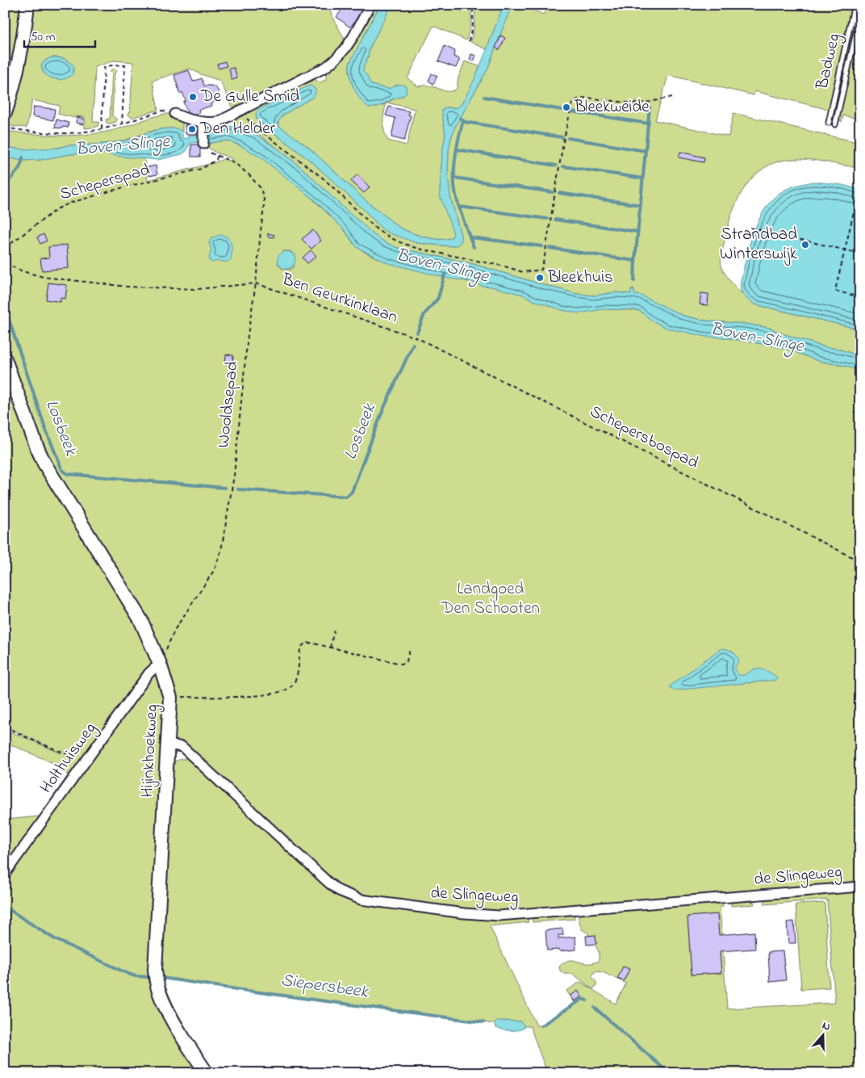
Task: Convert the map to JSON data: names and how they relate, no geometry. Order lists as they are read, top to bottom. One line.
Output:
{"streets":{"street":["Hijinkhoekweg","Holthuisweg","de Slingeweg"],"lane":["Badweg"],"path":["Scheperspad","Ben Geurkinklaan","Wooldsepad","Schepersbospad"]},"crossings":[["Scheperspad","Wooldsepad"],["Ben Geurkinklaan","Wooldsepad"],["Ben Geurkinklaan","Schepersbospad"],["Wooldsepad","Hijinkhoekweg"],["Wooldsepad","Holthuisweg"],["Hijinkhoekweg","Holthuisweg"],["Hijinkhoekweg","de Slingeweg"]],"water":["Boven-Slinge","Losbeek","Siepersbeek"],"parks":["Landgoed Den Schooten"],"places":["De Gulle Smid","Bleekweide","Den Helder","Strandbad Winterswijk","Bleekhuis"],"scale_bar":"50 m","north":"top"}
